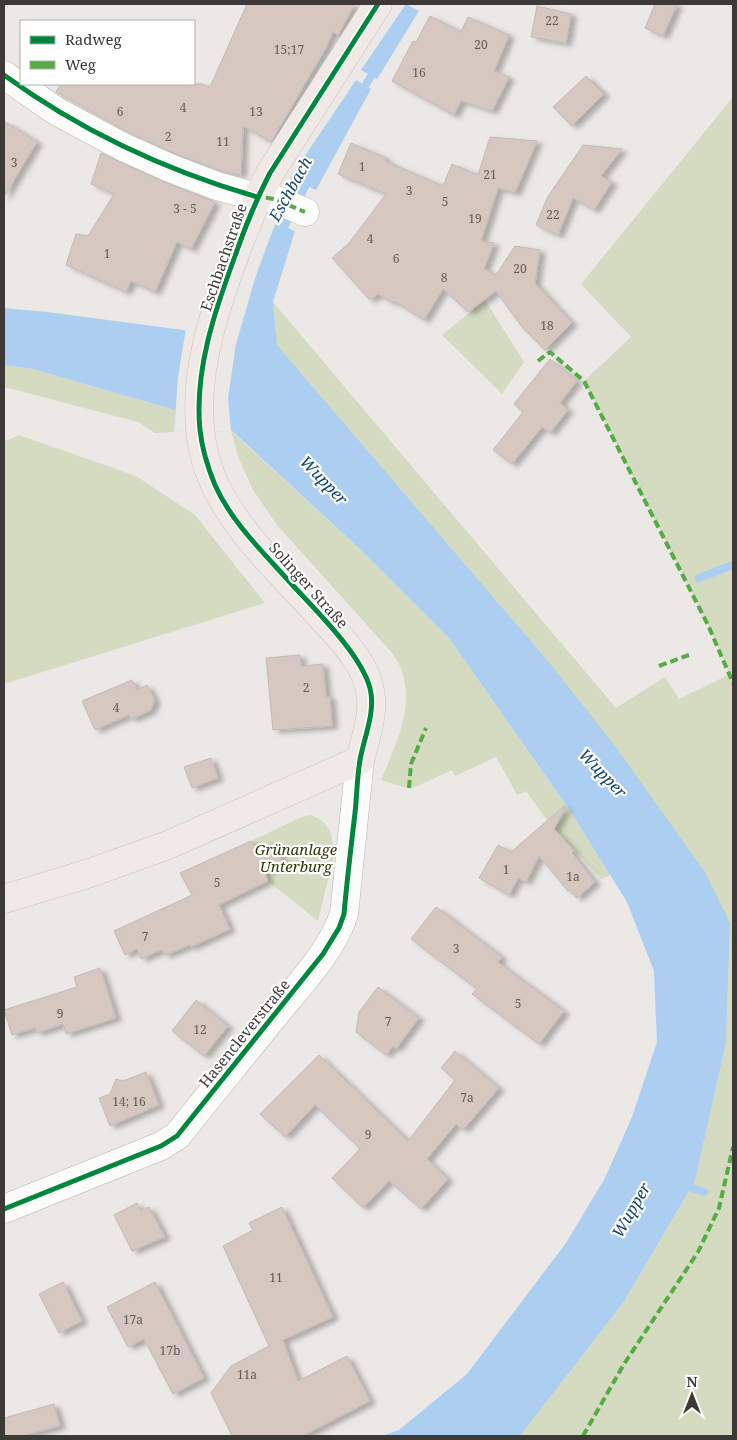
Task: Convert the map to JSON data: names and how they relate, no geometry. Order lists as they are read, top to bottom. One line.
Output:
{"streets":{"main road":["Eschbachstraße","Solinger Straße"],"street":["Hasencleverstraße"]},"crossings":[["Eschbachstraße","Solinger Straße"],["Solinger Straße","Hasencleverstraße"]],"water":["Eschbach","Wupper"],"parks":["Grünanlage Unterburg"],"house_numbers":["22","20","15;17","16","4","6","13","2","11","3","1","21","3","5","3 - 5","22","19","4","1","6","20","8","18","2","4","1","1a","5","7","3","5","9","7","12","7a","14; 16","9","11","17a","17b","11a"],"legend":["Radweg","Weg"],"north":"top"}
